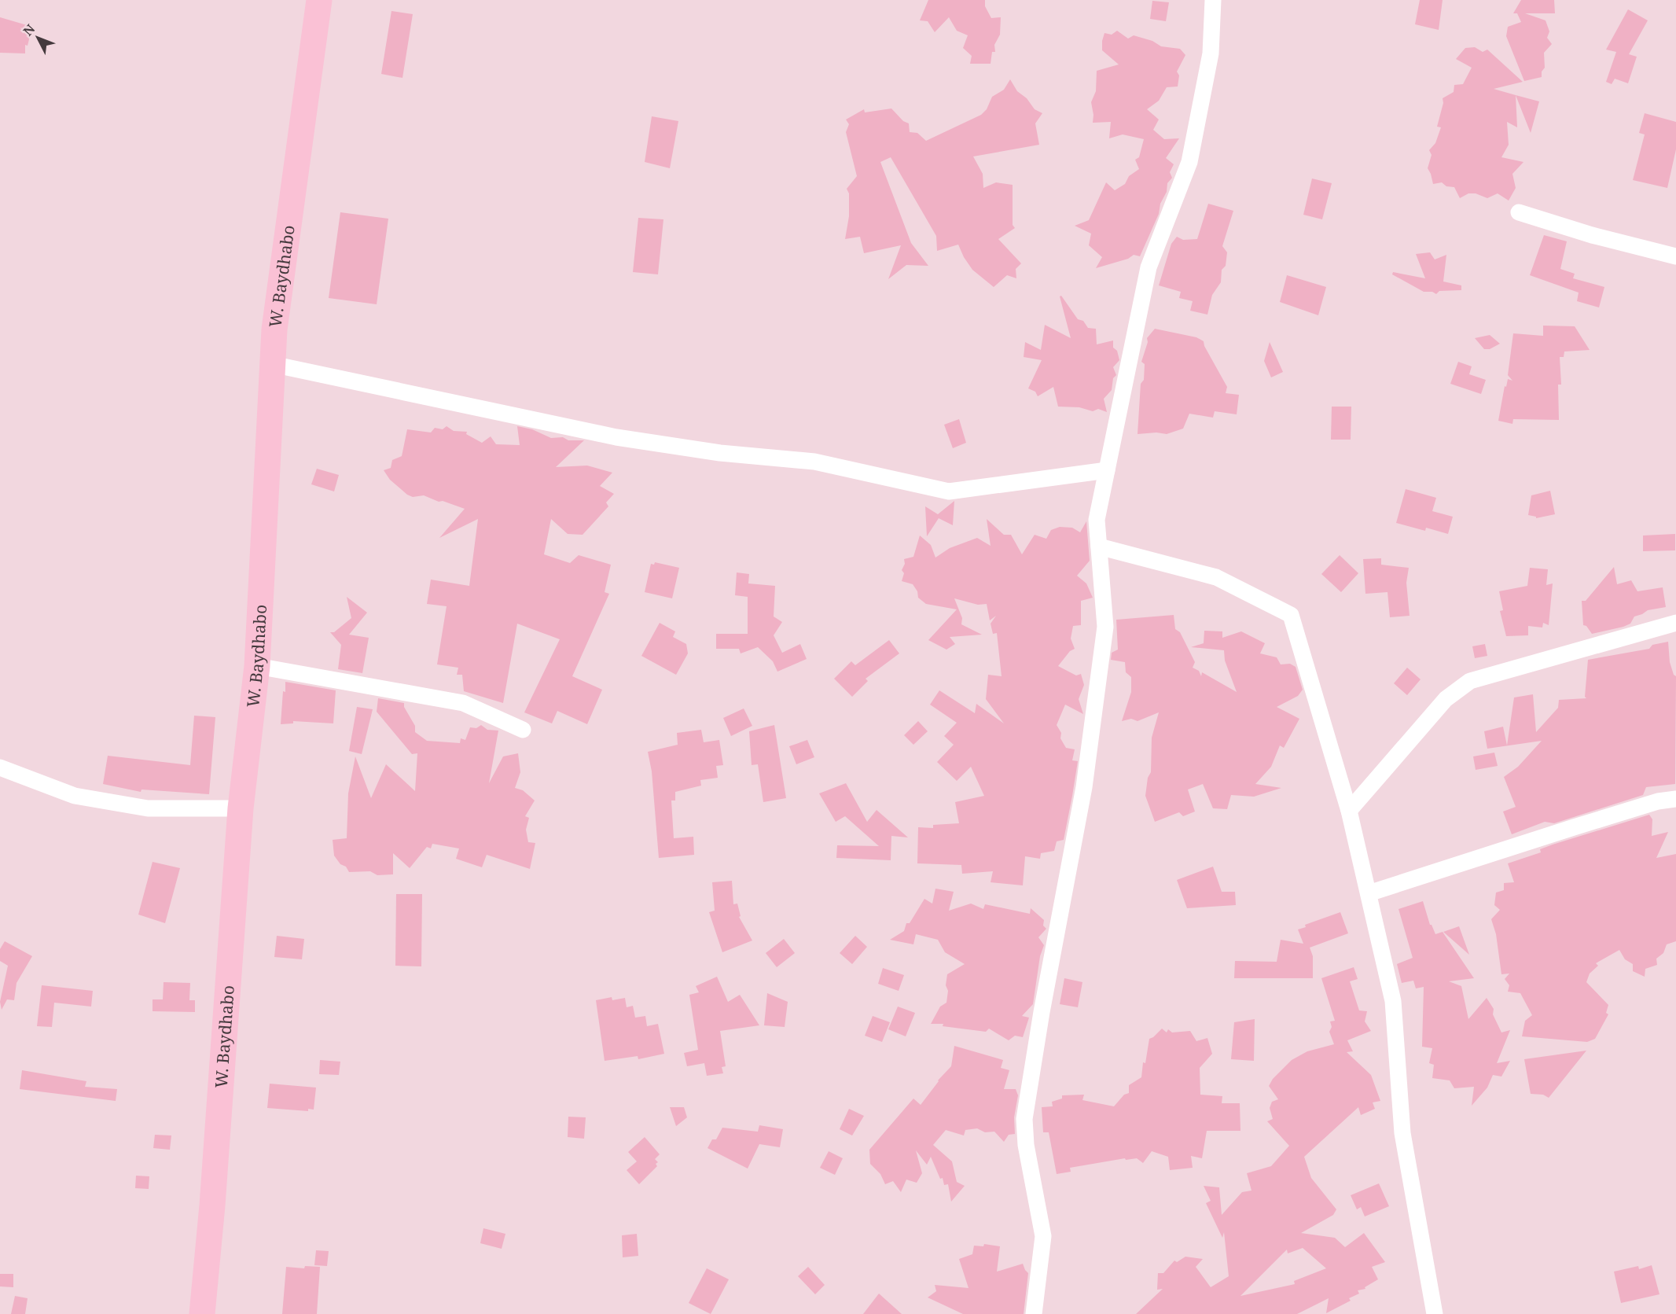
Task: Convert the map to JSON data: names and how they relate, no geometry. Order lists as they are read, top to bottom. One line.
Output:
{"streets":{"main road":["W. Baydhabo"]},"north":"top left"}
